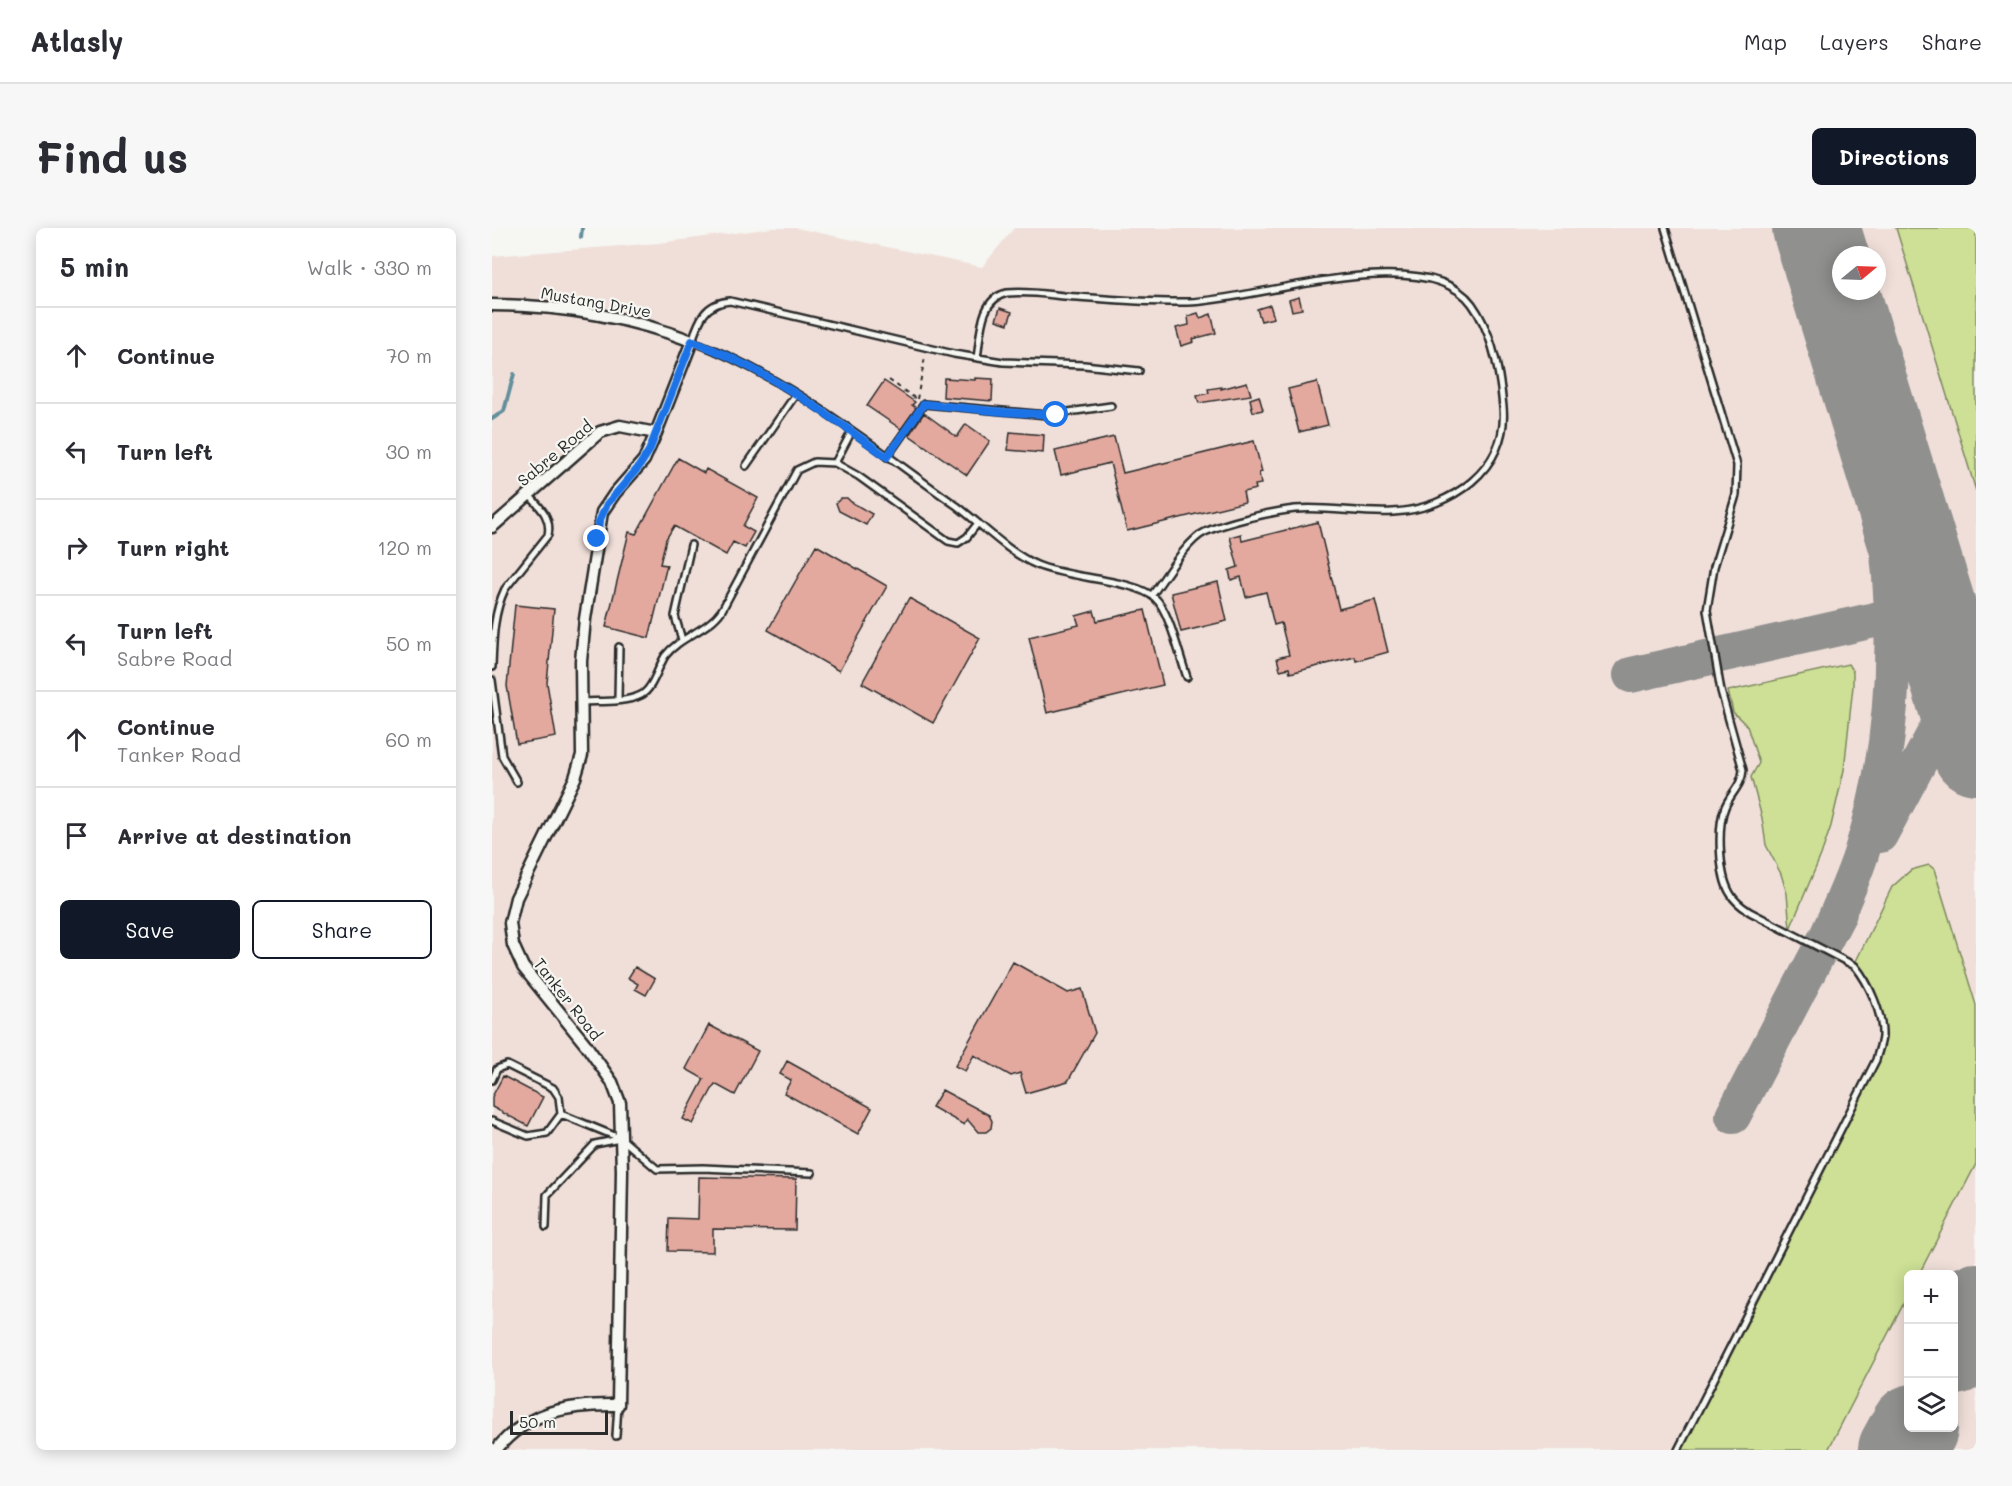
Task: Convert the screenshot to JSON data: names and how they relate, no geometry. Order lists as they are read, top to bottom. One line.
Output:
{"streets":{"street":["Mustang Drive","Sabre Road","Tanker Road"]},"crossings":[["Sabre Road","Tanker Road"]],"scale_bar":"50 m","north":"right","page":{"header":"Atlasly","nav":["Map","Layers","Share"],"buttons":["Directions",["Save","Share"]],"title":"Find us","heading":["5 min","Walk · 330 m"],"list":[["Continue","70 m"],["Turn left","30 m"],["Turn right","120 m"],["Turn left","Sabre Road","50 m"],["Continue","Tanker Road","60 m"],"Arrive at destination"],"map_buttons":["+","−"],"scale":"50 m"}}
